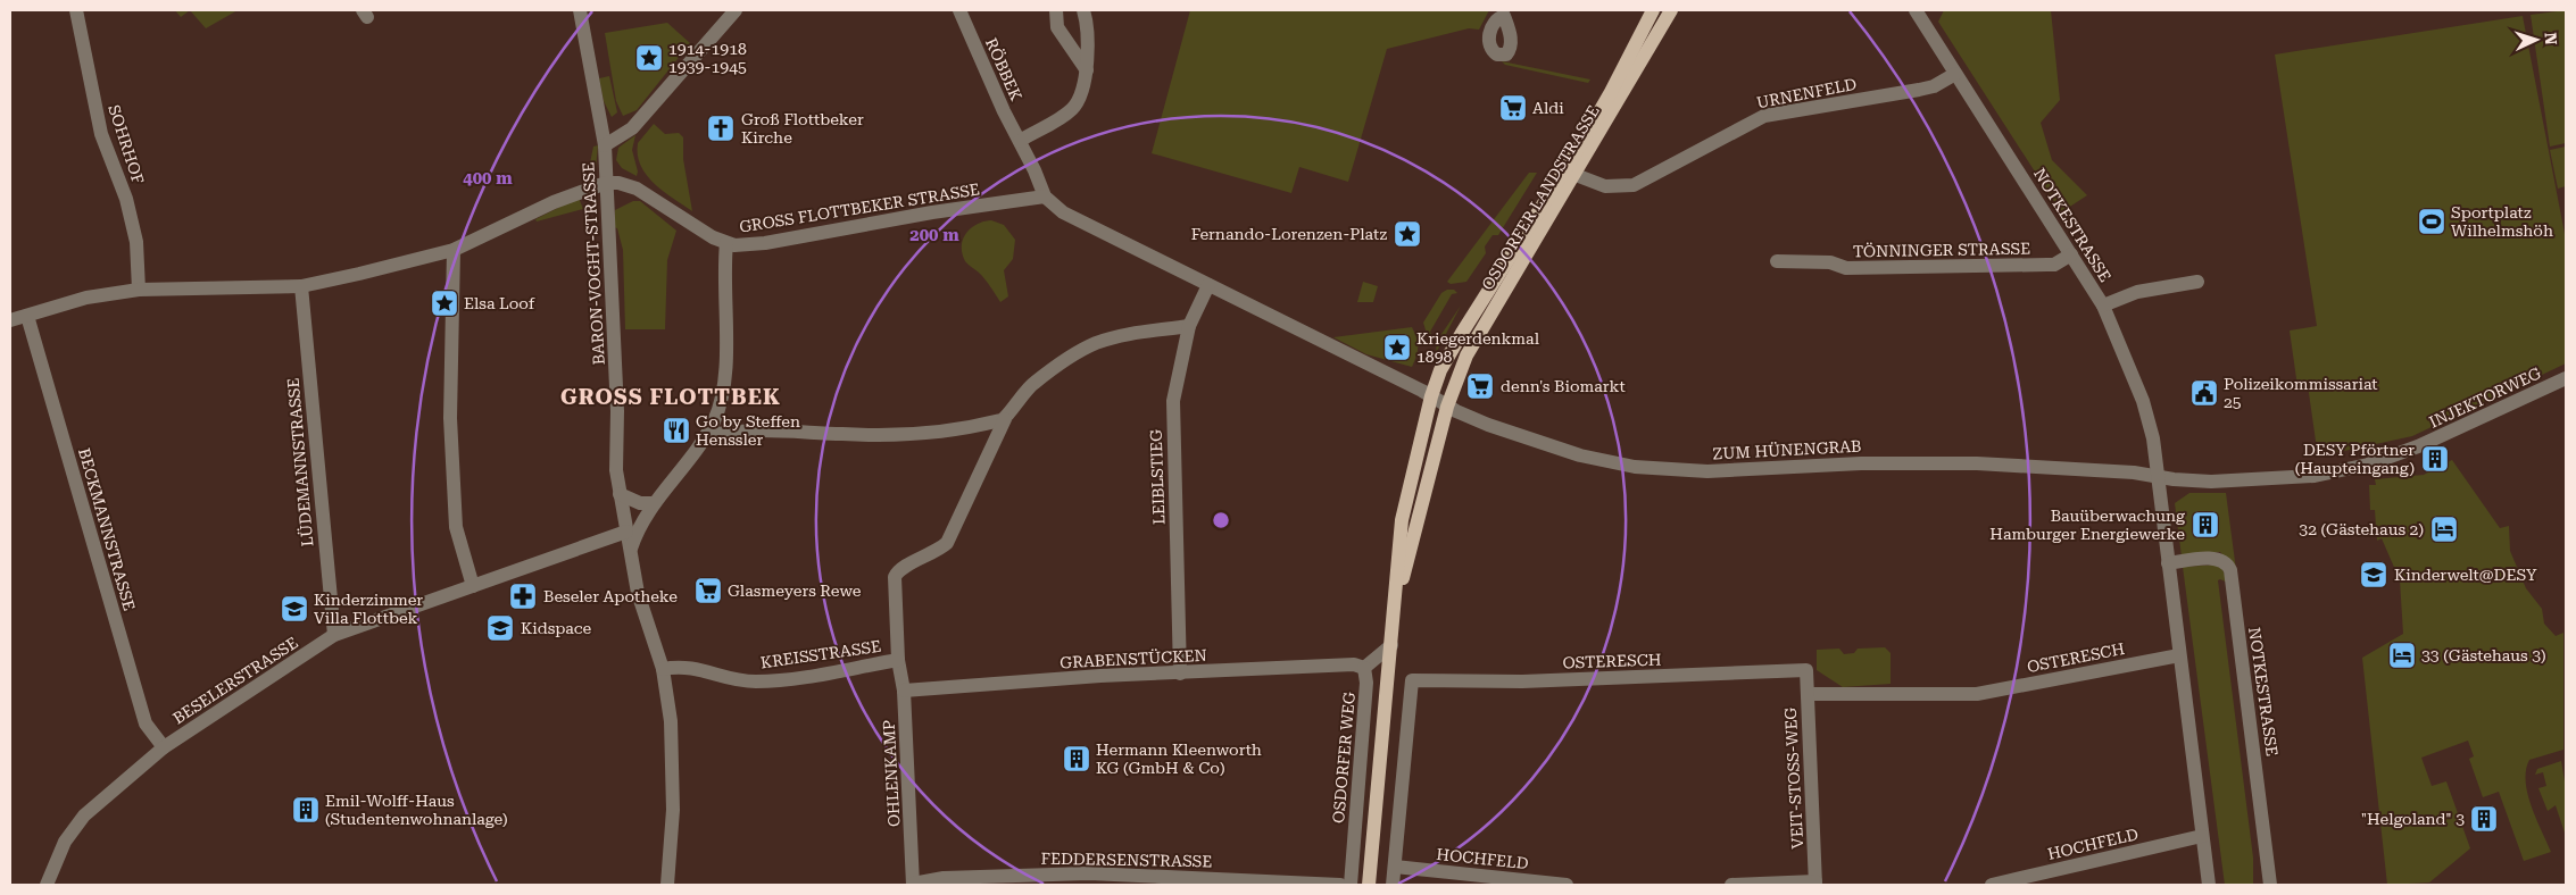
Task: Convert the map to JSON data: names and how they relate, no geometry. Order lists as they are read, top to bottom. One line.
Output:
{"streets":{"main road":["OSDORFER LANDSTRASSE"],"street":["RÖBBEK","URNENFELD","SOHRHOF","GROSS FLOTTBEKER STRASSE","NOTKESTRASSE","TÖNNINGER STRASSE","BARON-VOGHT-STRASSE","INJEKTORWEG","ZUM HÜNENGRAB","LÜDEMANNSTRASSE","LEIBLSTIEG","BECKMANNSTRASSE","KREISSTRASSE","OSTERESCH","GRABENSTÜCKEN","BESELERSTRASSE","OSDORFER WEG","OHLENKAMP","VEIT-STOSS-WEG","HOCHFELD","FEDDERSENSTRASSE"]},"crossings":[["RÖBBEK","GROSS FLOTTBEKER STRASSE"],["URNENFELD","OSDORFER LANDSTRASSE"],["URNENFELD","NOTKESTRASSE"],["OSDORFER LANDSTRASSE","ZUM HÜNENGRAB"],["GROSS FLOTTBEKER STRASSE","BARON-VOGHT-STRASSE"],["NOTKESTRASSE","TÖNNINGER STRASSE"],["NOTKESTRASSE","INJEKTORWEG"],["NOTKESTRASSE","ZUM HÜNENGRAB"],["NOTKESTRASSE","OSTERESCH"],["NOTKESTRASSE","HOCHFELD"],["BARON-VOGHT-STRASSE","KREISSTRASSE"],["BARON-VOGHT-STRASSE","BESELERSTRASSE"],["INJEKTORWEG","ZUM HÜNENGRAB"],["LÜDEMANNSTRASSE","BESELERSTRASSE"],["LEIBLSTIEG","GRABENSTÜCKEN"],["BECKMANNSTRASSE","BESELERSTRASSE"],["KREISSTRASSE","OHLENKAMP"],["OSTERESCH","VEIT-STOSS-WEG"],["OSTERESCH","HOCHFELD"],["GRABENSTÜCKEN","OSDORFER WEG"],["GRABENSTÜCKEN","OHLENKAMP"],["OHLENKAMP","FEDDERSENSTRASSE"]],"districts":["GROSS FLOTTBEK"],"places":{"place":["1914-1918 1939-1945","Fernando-Lorenzen-Platz","Elsa Loof","Kriegerdenkmal 1898"],"supermarket":["Aldi","denn's Biomarkt","Glasmeyers Rewe"],"church":["Groß Flottbeker Kirche"],"sports":["Sportplatz Wilhelmshöh"],"public building":["Polizeikommissariat 25"],"restaurant":["Go by Steffen Henssler"],"building":["DESY Pförtner (Haupteingang)","Bauüberwachung Hamburger Energiewerke","Hermann Kleenworth KG (GmbH & Co)","Emil-Wolff-Haus (Studentenwohnanlage)","\"Helgoland\" 3"],"hotel":["32 (Gästehaus 2)","33 (Gästehaus 3)"],"school or university":["Kinderwelt@DESY","Kinderzimmer Villa Flottbek","Kidspace"],"pharmacy":["Beseler Apotheke"]},"north":"right","rings":["400 m","200 m"]}
